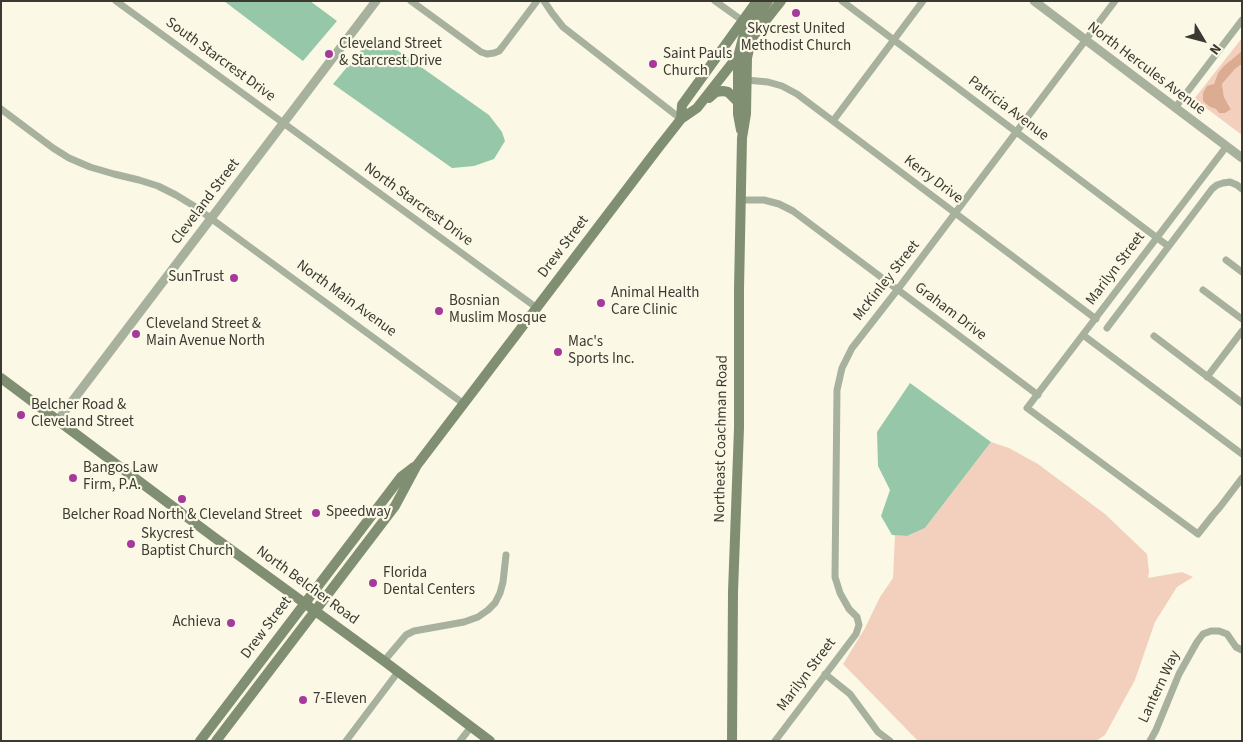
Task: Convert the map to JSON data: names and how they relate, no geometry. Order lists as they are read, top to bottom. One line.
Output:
{"streets":{"main road":["Drew Street","Northeast Coachman Road","North Belcher Road"],"street":["South Starcrest Drive","North Hercules Avenue","Patricia Avenue","Kerry Drive","Cleveland Street","North Starcrest Drive","Marilyn Street","McKinley Street","North Main Avenue","Graham Drive","Lantern Way"]},"crossings":[["South Starcrest Drive","Cleveland Street"],["South Starcrest Drive","North Starcrest Drive"],["North Hercules Avenue","Marilyn Street"],["North Hercules Avenue","McKinley Street"],["Patricia Avenue","Marilyn Street"],["Patricia Avenue","McKinley Street"],["Kerry Drive","Marilyn Street"],["Kerry Drive","McKinley Street"],["Kerry Drive","Northeast Coachman Road"],["Cleveland Street","North Starcrest Drive"],["Cleveland Street","North Main Avenue"],["Cleveland Street","North Belcher Road"],["North Starcrest Drive","Drew Street"],["Drew Street","North Main Avenue"],["Drew Street","Northeast Coachman Road"],["Drew Street","North Belcher Road"],["Marilyn Street","McKinley Street"],["Marilyn Street","Graham Drive"],["McKinley Street","Graham Drive"],["Graham Drive","Northeast Coachman Road"]],"places":["Skycrest United Methodist Church","Cleveland Street & Starcrest Drive","Saint Pauls Church","SunTrust","Animal Health Care Clinic","Bosnian Muslim Mosque","Cleveland Street & Main Avenue North","Mac's Sports Inc.","Belcher Road & Cleveland Street","Bangos Law Firm, P.A.","Belcher Road North & Cleveland Street","Speedway","Skycrest Baptist Church","Florida Dental Centers","Achieva","7-Eleven"],"north":"bottom right"}
